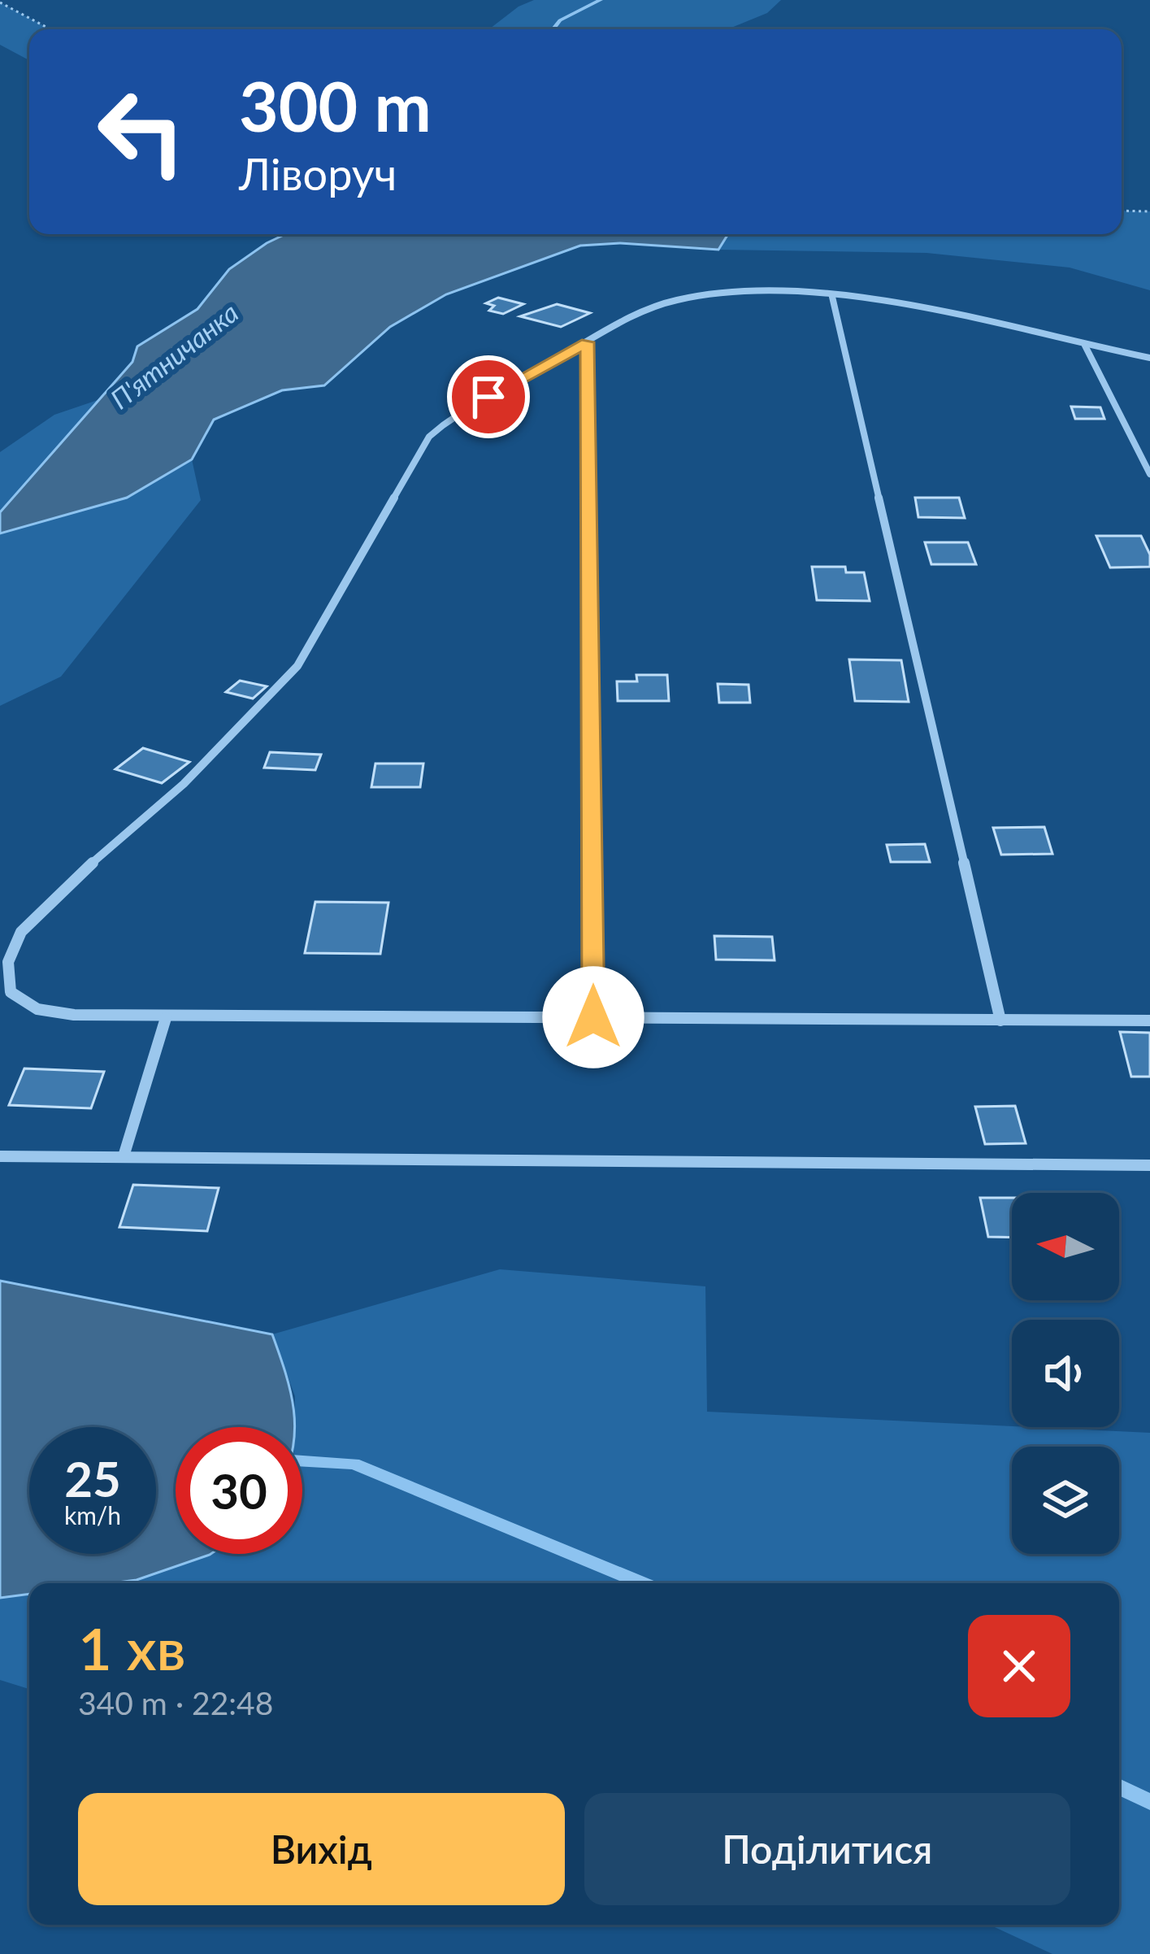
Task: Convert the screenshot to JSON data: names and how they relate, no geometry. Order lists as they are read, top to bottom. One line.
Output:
{"water":["П'ятничанка"],"north":"left","page":{"turn":["300 m","Ліворуч"],"speed":"25 km/h","limit":"30","heading":["1 хв","340 m · 22:48"],"buttons":["Вихід","Поділитися"]}}
